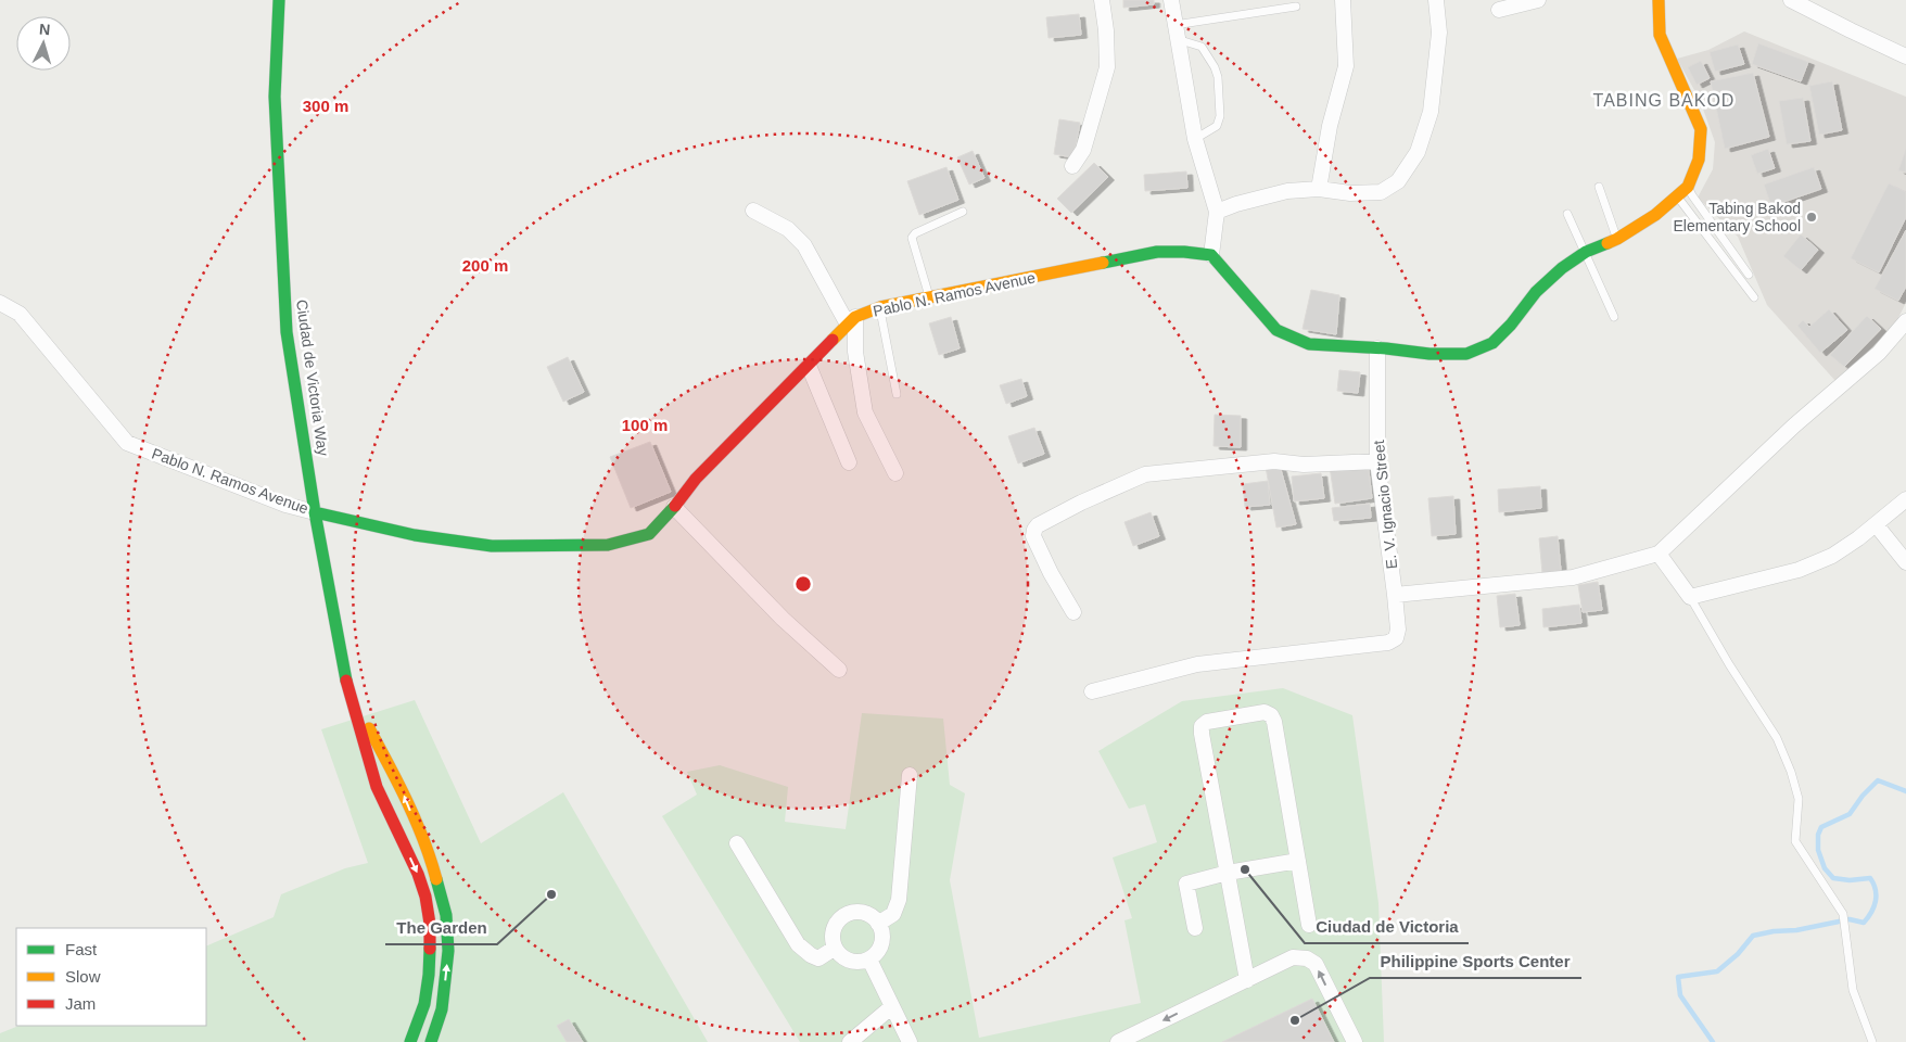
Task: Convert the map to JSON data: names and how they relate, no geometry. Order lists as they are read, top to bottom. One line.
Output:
{"streets":{"street":["Pablo N. Ramos Avenue","Ciudad de Victoria Way","E. V. Ignacio Street"]},"crossings":[["Pablo N. Ramos Avenue","Ciudad de Victoria Way"]],"districts":["TABING BAKOD"],"places":["Tabing Bakod Elementary School","Ciudad de Victoria","The Garden","Philippine Sports Center"],"legend":["Fast","Slow","Jam"],"north":"top","rings":["300 m","200 m","100 m"]}
